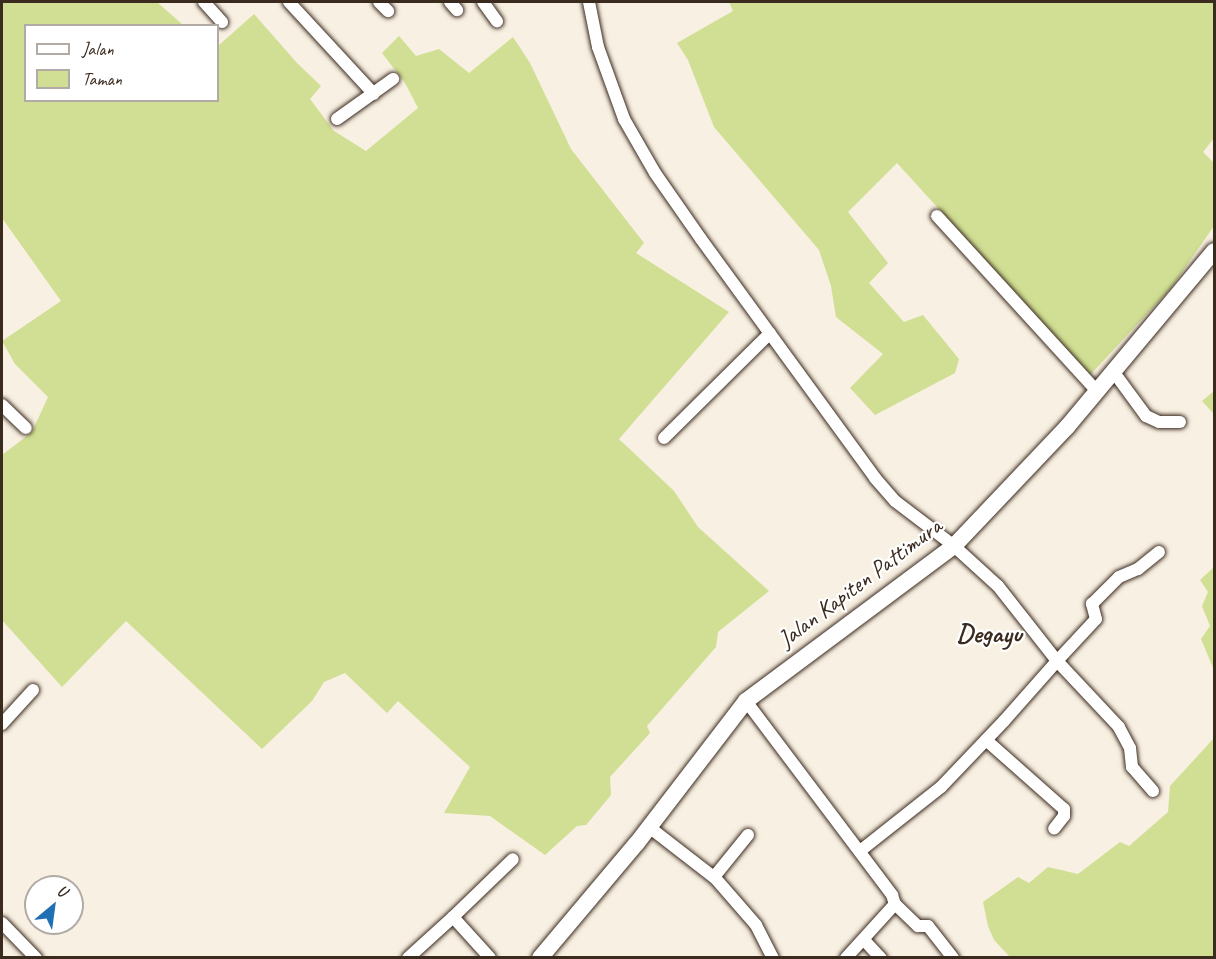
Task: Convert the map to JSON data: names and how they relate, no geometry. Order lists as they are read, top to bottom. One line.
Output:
{"streets":{"street":["Jalan Kapiten Pattimura"]},"districts":["Degayu"],"legend":["Jalan","Taman"],"north":"top right"}
